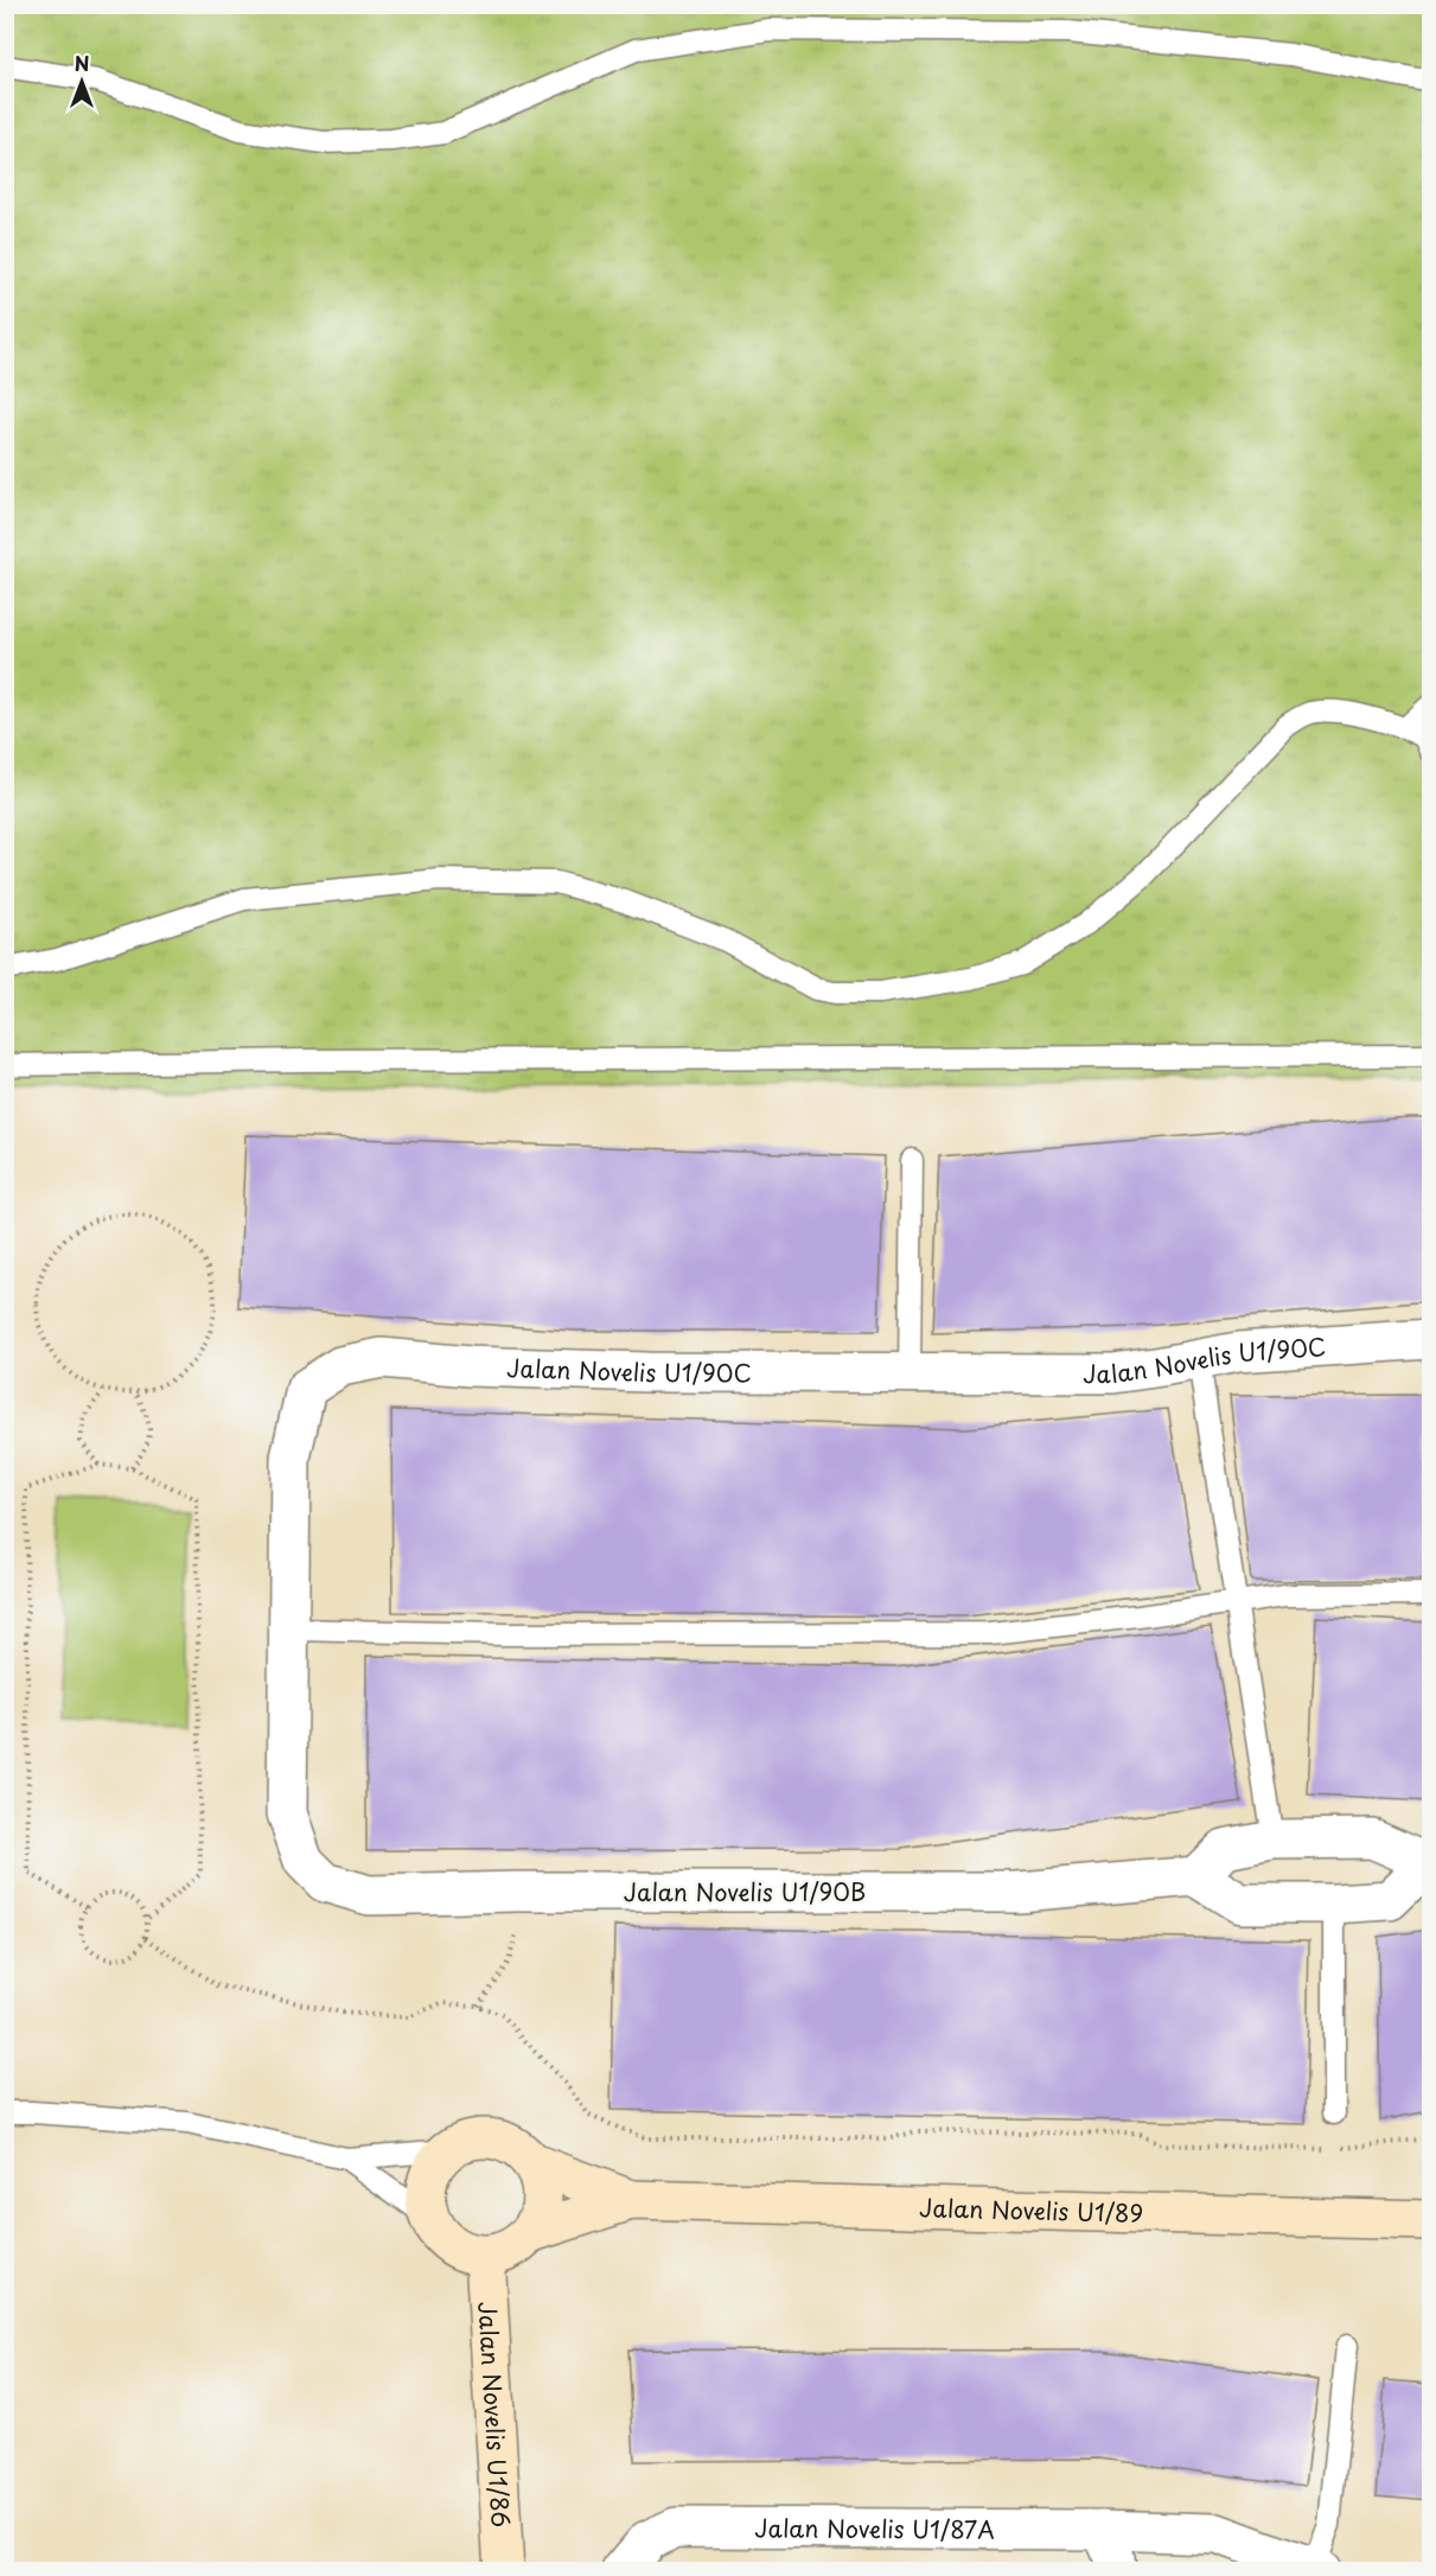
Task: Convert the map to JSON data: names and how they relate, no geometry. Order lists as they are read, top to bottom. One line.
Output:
{"streets":{"street":["Jalan Novelis U1/90C","Jalan Novelis U1/90B","Jalan Novelis U1/89","Jalan Novelis U1/86","Jalan Novelis U1/87A"]},"crossings":[["Jalan Novelis U1/90C","Jalan Novelis U1/90B"],["Jalan Novelis U1/89","Jalan Novelis U1/86"]],"north":"top"}
